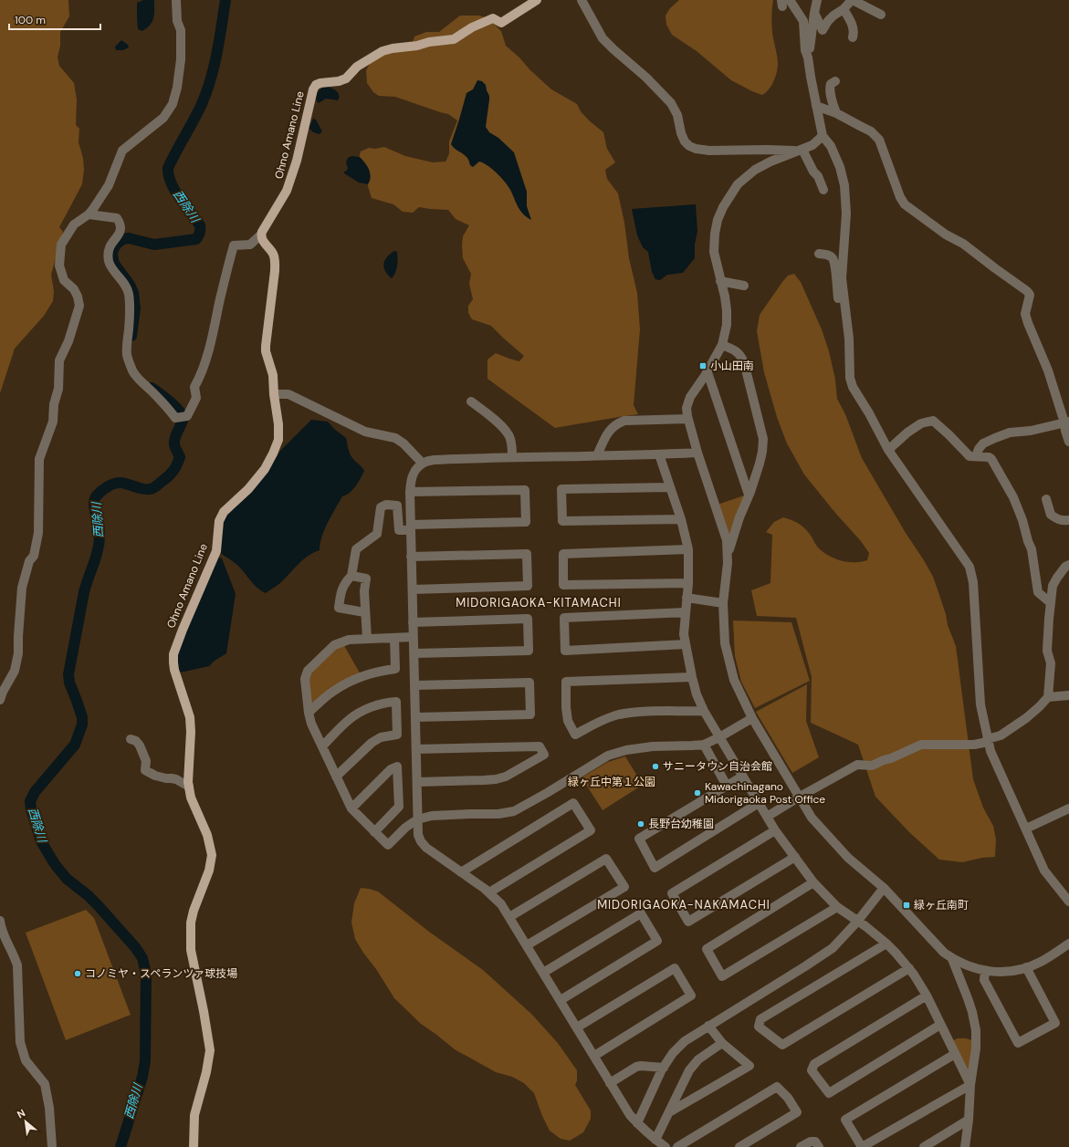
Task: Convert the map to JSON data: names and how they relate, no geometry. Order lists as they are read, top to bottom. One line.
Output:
{"streets":{"main road":["Ohno Amano Line"]},"districts":["MIDORIGAOKA-KITAMACHI","MIDORIGAOKA-NAKAMACHI"],"water":["西除川"],"parks":["緑ヶ丘中第１公園"],"places":{"transit":["小山田南","緑ヶ丘南町"],"other":["サニータウン自治会館","Kawachinagano Midorigaoka Post Office","長野台幼稚園","コノミヤ・スペランツァ球技場"]},"scale_bar":"100 m","north":"top left"}
